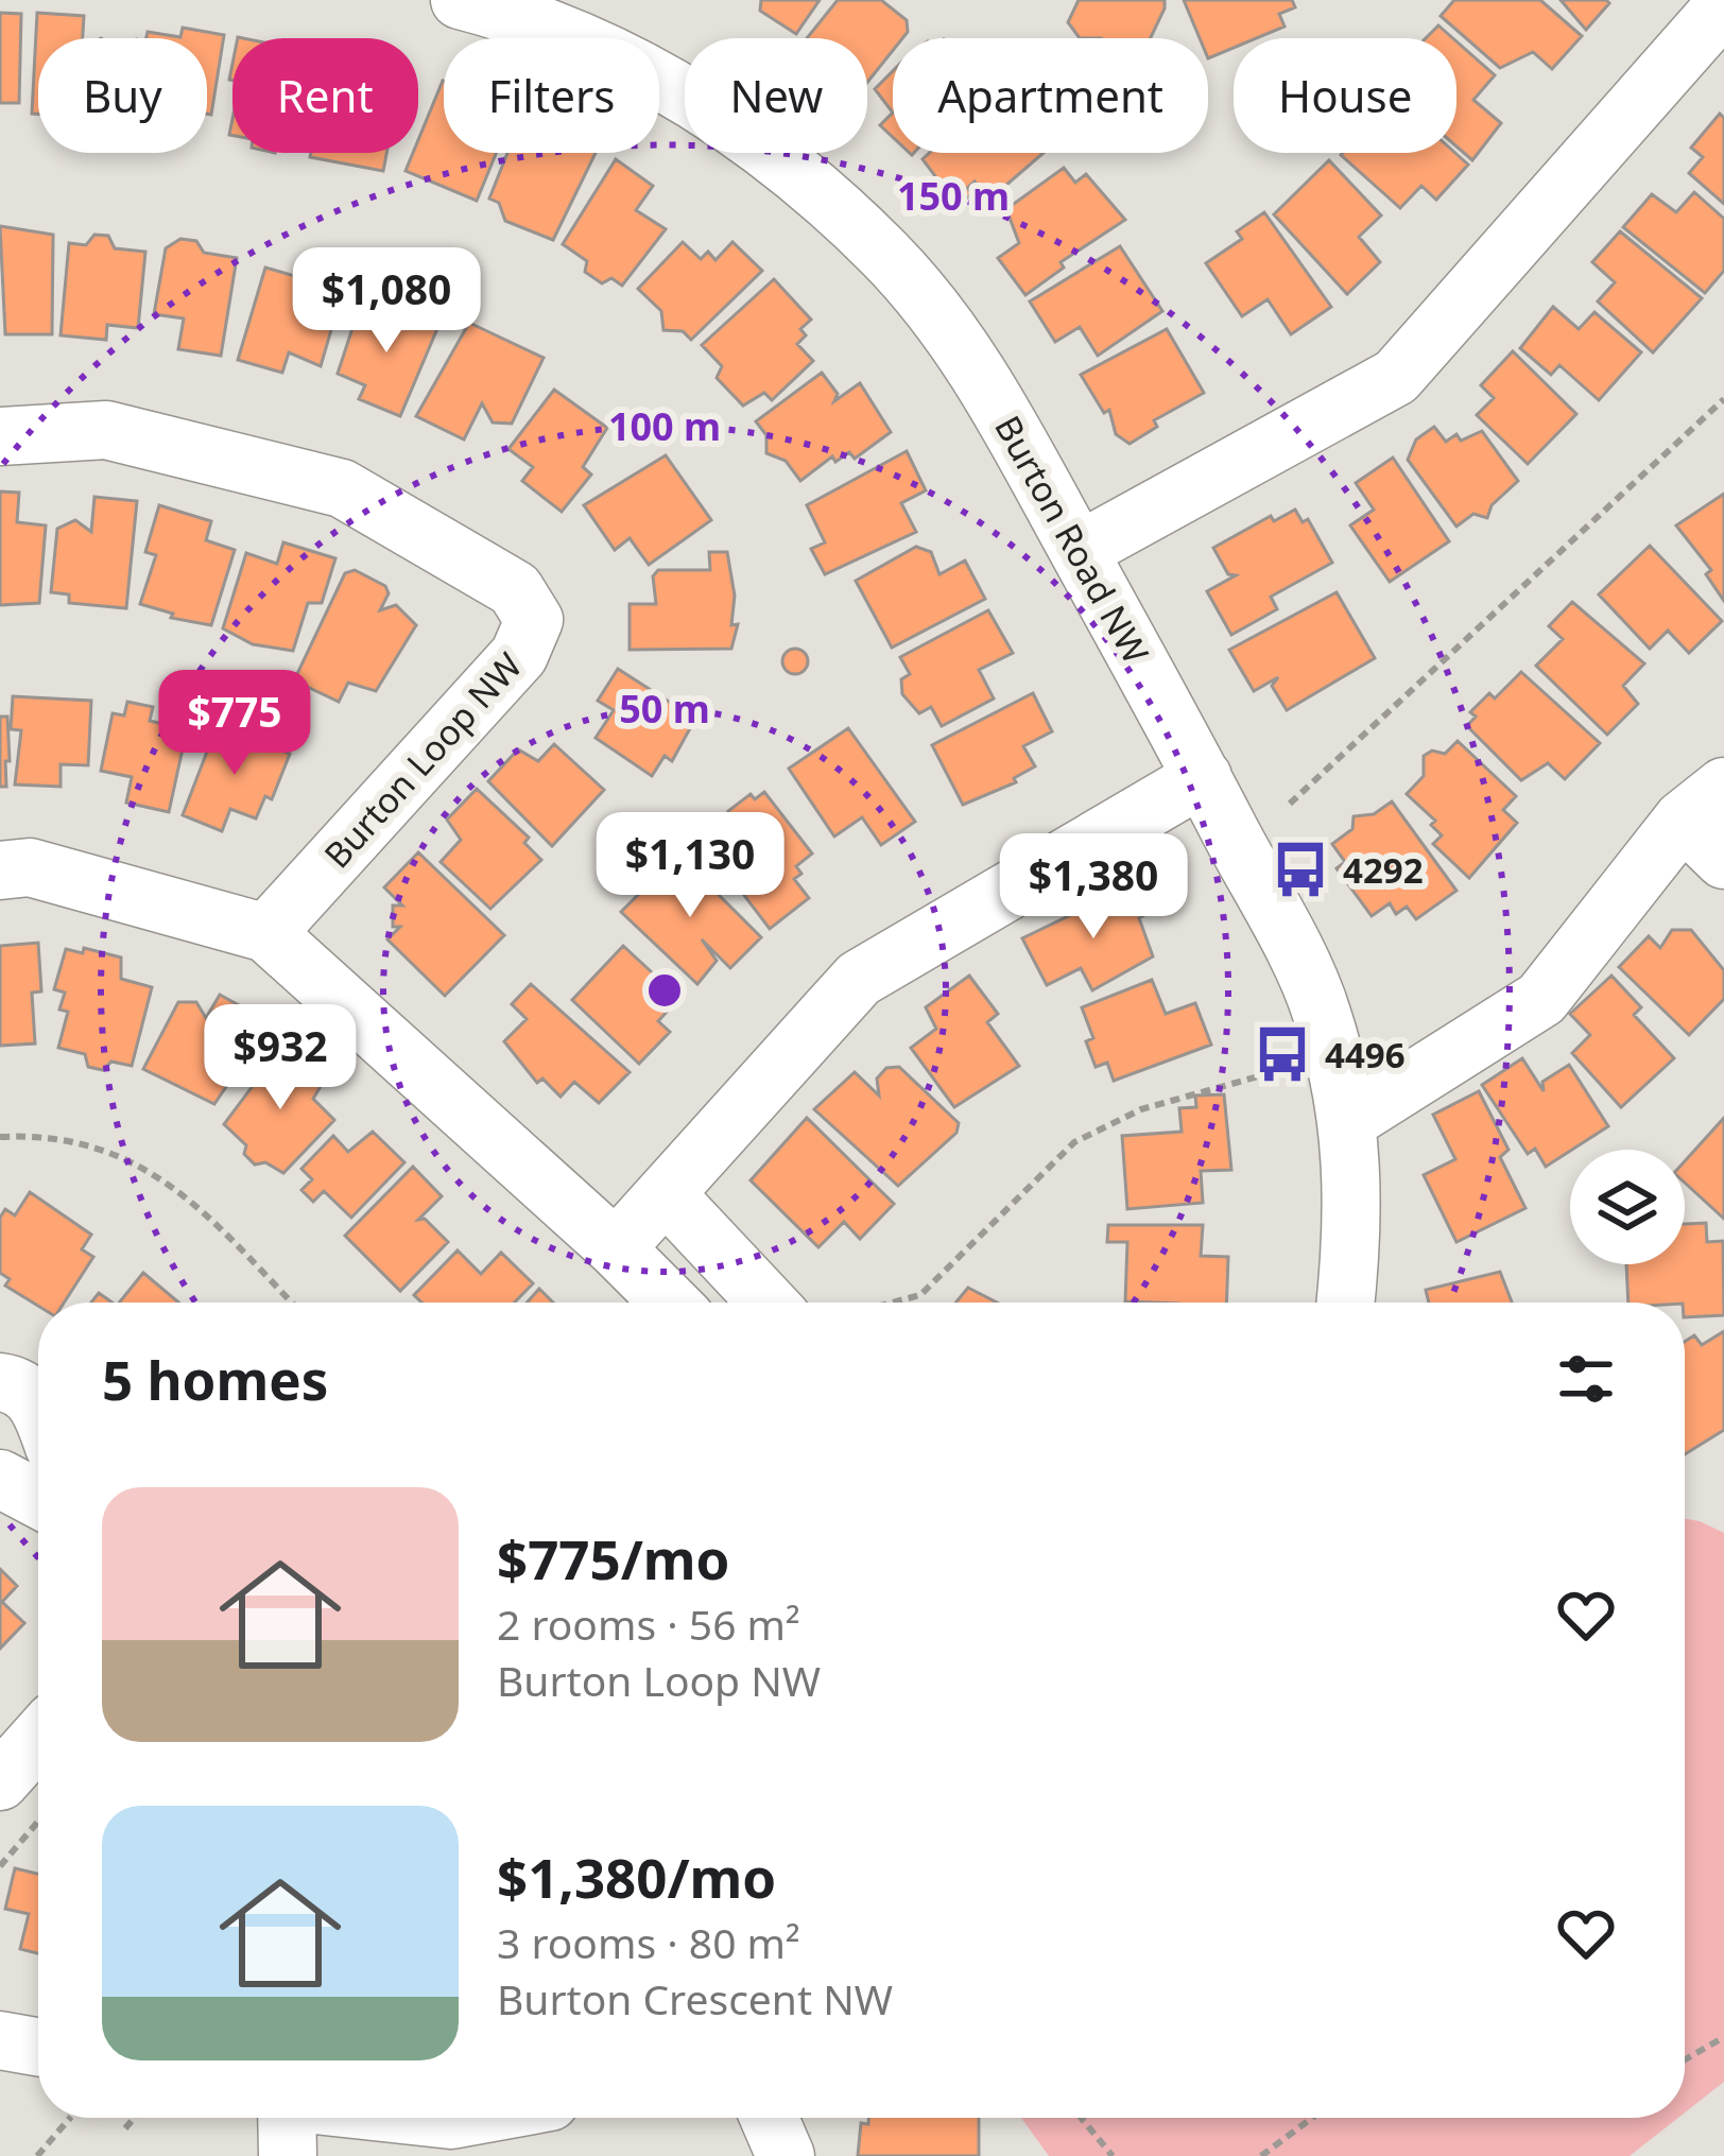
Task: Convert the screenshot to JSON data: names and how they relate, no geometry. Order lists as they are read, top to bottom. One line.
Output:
{"streets":{"street":["Burton Road NW","Burton Loop NW"]},"places":{"bus stop":["4292","4496"]},"page":{"chip":["Buy","Rent","Filters","New","Apartment","House"],"price":["$1,080","$775","$1,130","$1,380","$932"],"heading":"5 homes","list":[{"name":"$775/mo","note":"2 rooms · 56 m² · Burton Loop NW"},{"name":"$1,380/mo","note":"3 rooms · 80 m² · Burton Crescent NW"}]},"rings":["150 m","100 m","50 m"]}
